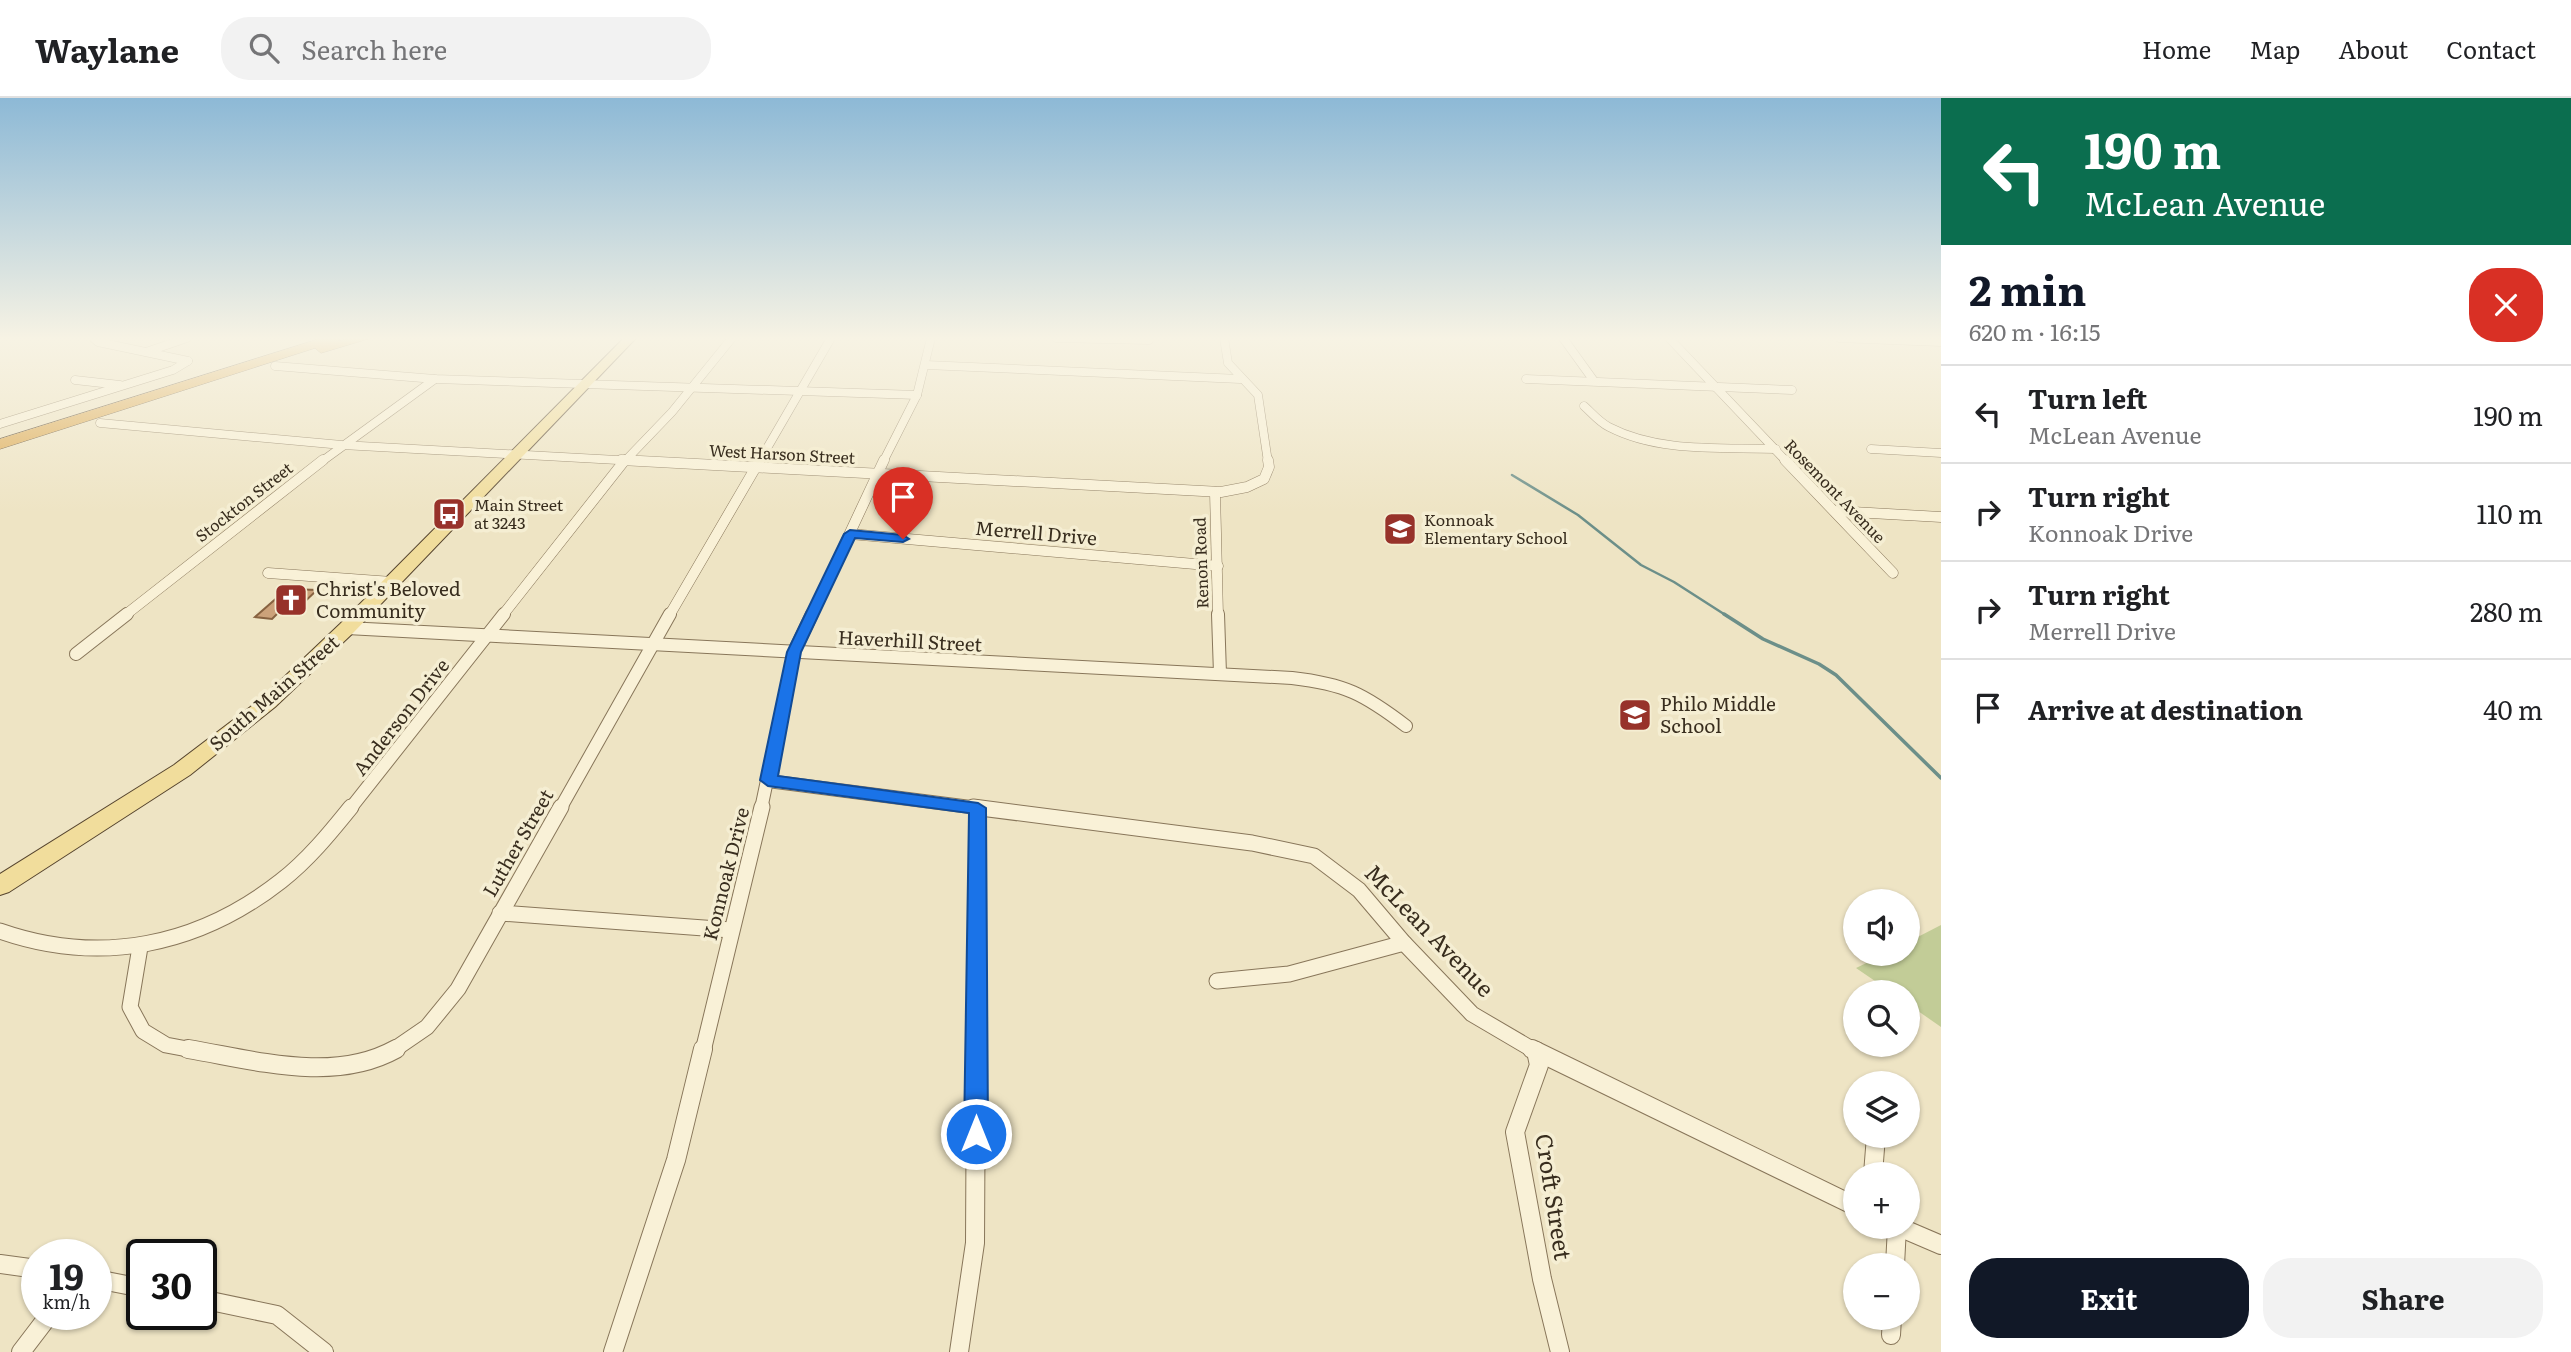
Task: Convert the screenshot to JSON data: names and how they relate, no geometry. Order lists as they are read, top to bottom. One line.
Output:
{"streets":{"main road":["South Main Street"],"street":["West Harson Street","Rosemont Avenue","Stockton Street","Merrell Drive","Renon Road","Haverhill Street","Anderson Drive","Luther Street","Konnoak Drive","McLean Avenue","Croft Street"]},"crossings":[["West Harson Street","Stockton Street"],["West Harson Street","Renon Road"],["West Harson Street","South Main Street"],["West Harson Street","Anderson Drive"],["West Harson Street","Luther Street"],["West Harson Street","Konnoak Drive"],["Merrell Drive","Renon Road"],["Merrell Drive","Konnoak Drive"],["Renon Road","Haverhill Street"],["Haverhill Street","South Main Street"],["Haverhill Street","Anderson Drive"],["Haverhill Street","Luther Street"],["Haverhill Street","Konnoak Drive"],["Anderson Drive","Luther Street"],["Konnoak Drive","McLean Avenue"],["McLean Avenue","Croft Street"]],"places":{"bus stop":["Main Street at 3243"],"school or university":["Konnoak Elementary School","Philo Middle School"],"church":["Christ's Beloved Community"]},"page":{"header":"Waylane","search":"Search here","nav":["Home","Map","About","Contact"],"turn":["190 m","McLean Avenue"],"heading":["2 min","620 m · 16:15"],"list":[{"name":"Turn left","note":"McLean Avenue","value":"190 m"},{"name":"Turn right","note":"Konnoak Drive","value":"110 m"},{"name":"Turn right","note":"Merrell Drive","value":"280 m"},{"name":"Arrive at destination","value":"40 m"}],"map_buttons":["+","−"],"speed":"19 km/h","limit":"30","buttons":["Exit","Share"]}}
